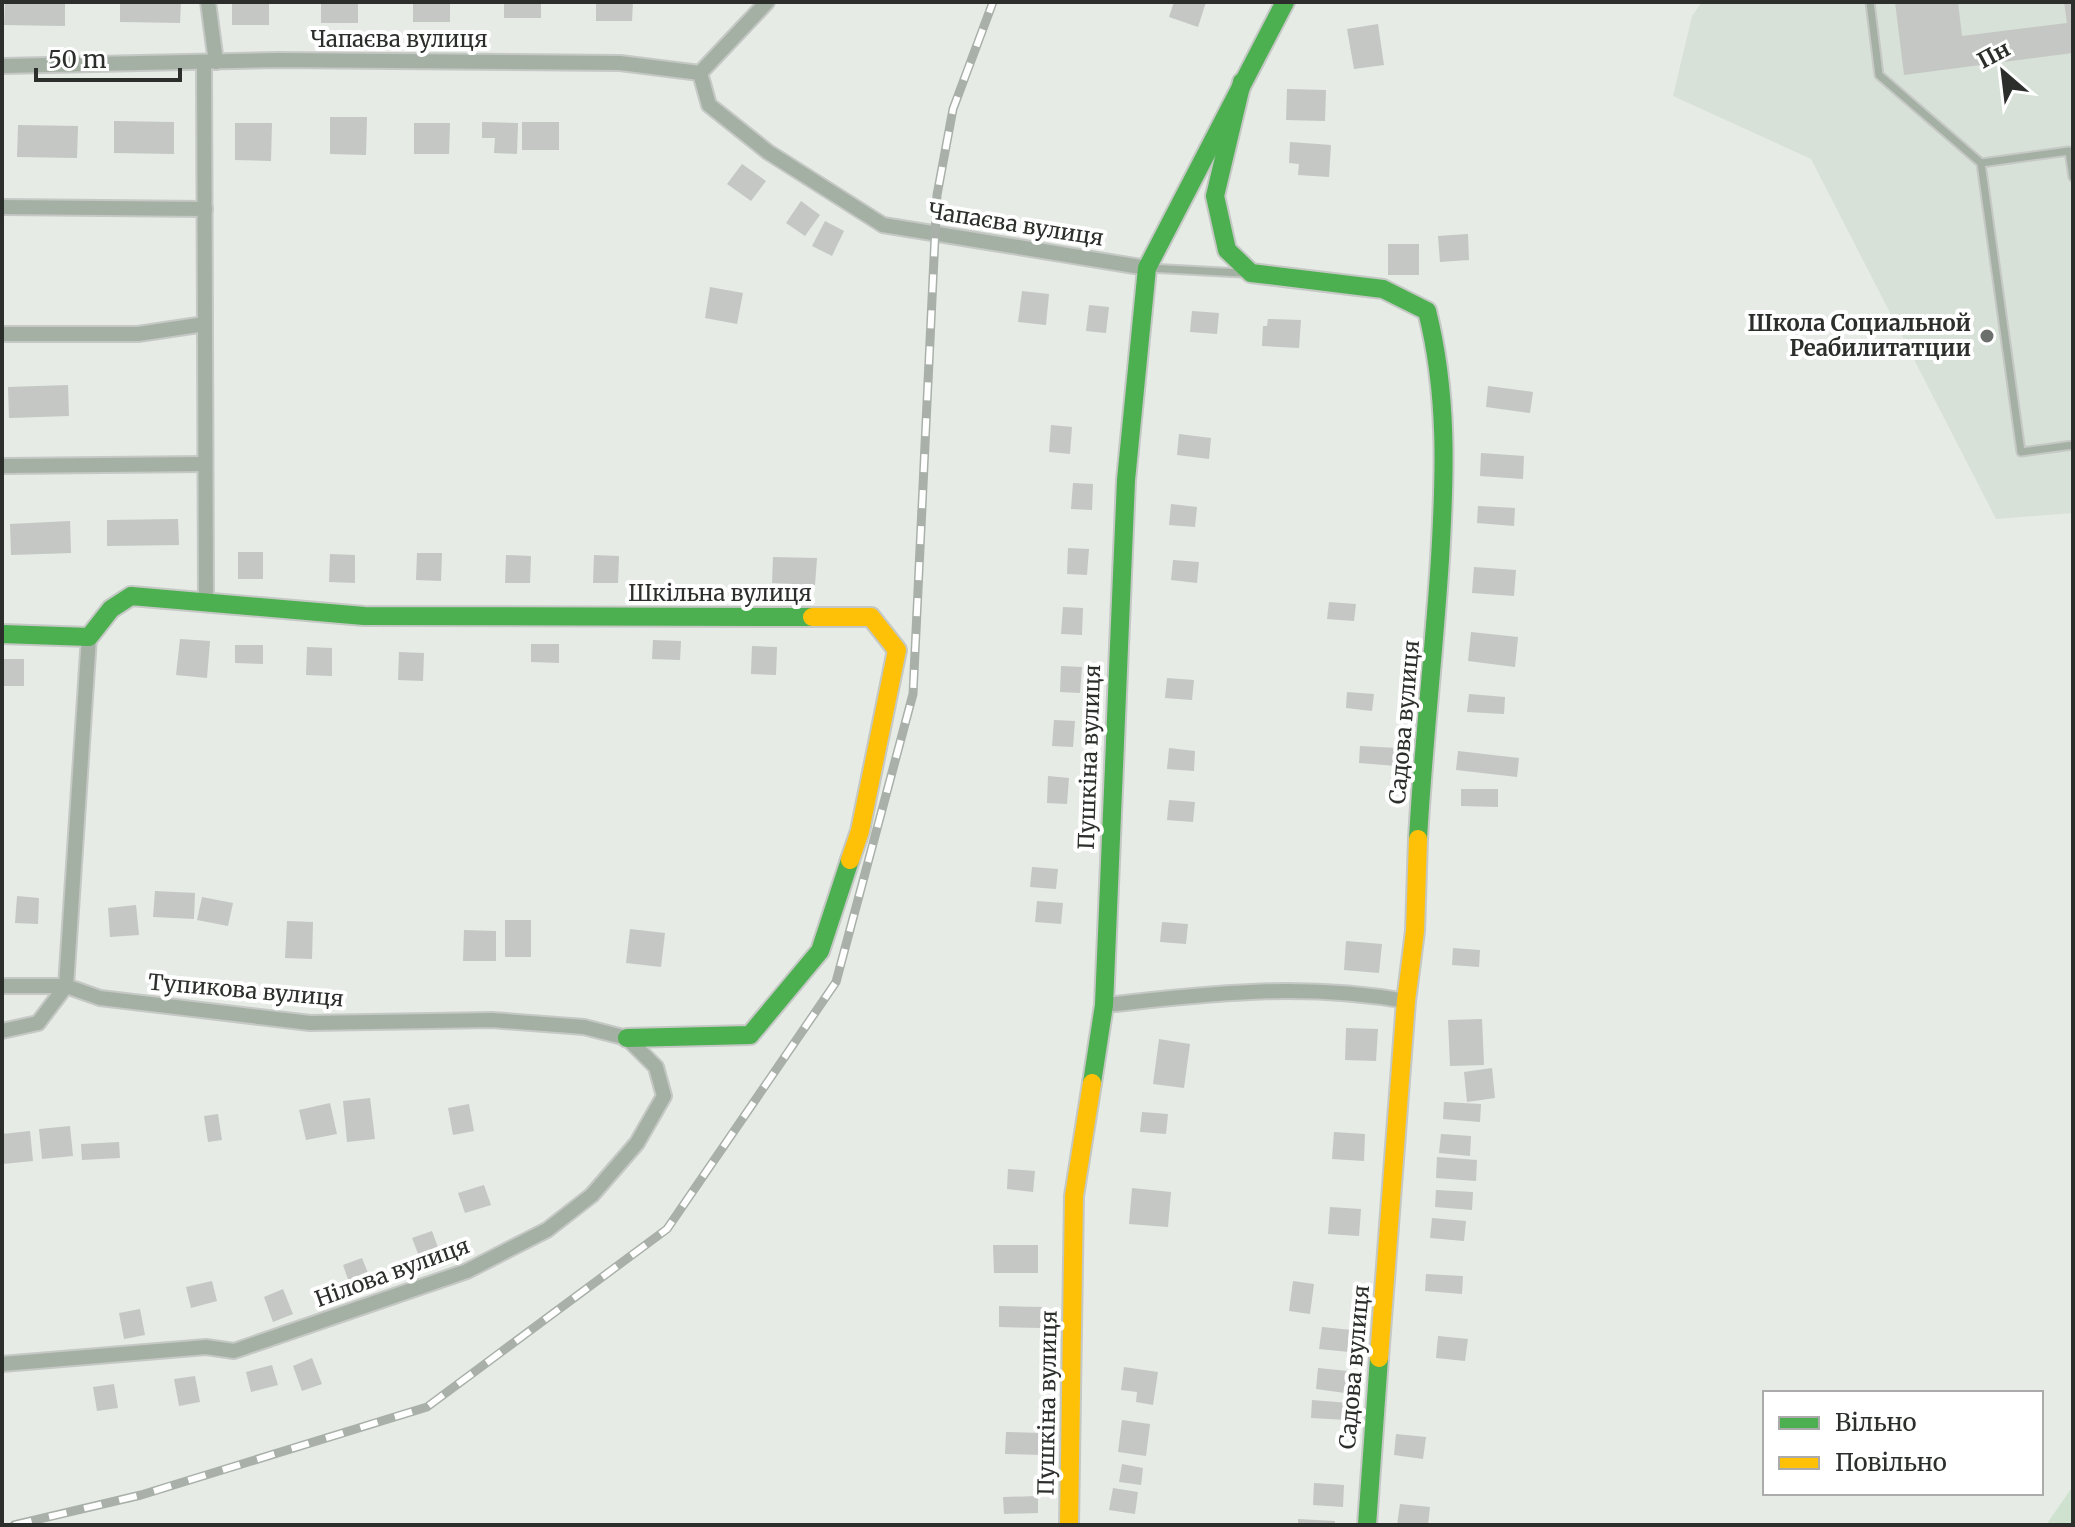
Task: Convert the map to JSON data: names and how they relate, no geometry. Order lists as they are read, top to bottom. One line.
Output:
{"streets":{"street":["Чапаєва вулиця","Шкільна вулиця","Садова вулиця","Пушкіна вулиця","Тупикова вулиця","Нілова вулиця"]},"crossings":[["Чапаєва вулиця","Пушкіна вулиця"],["Шкільна вулиця","Тупикова вулиця"],["Шкільна вулиця","Нілова вулиця"],["Тупикова вулиця","Нілова вулиця"]],"places":["Школа Социальной Реабилитатции"],"legend":["Вільно","Повільно"],"scale_bar":"50 m","north":"top left"}
